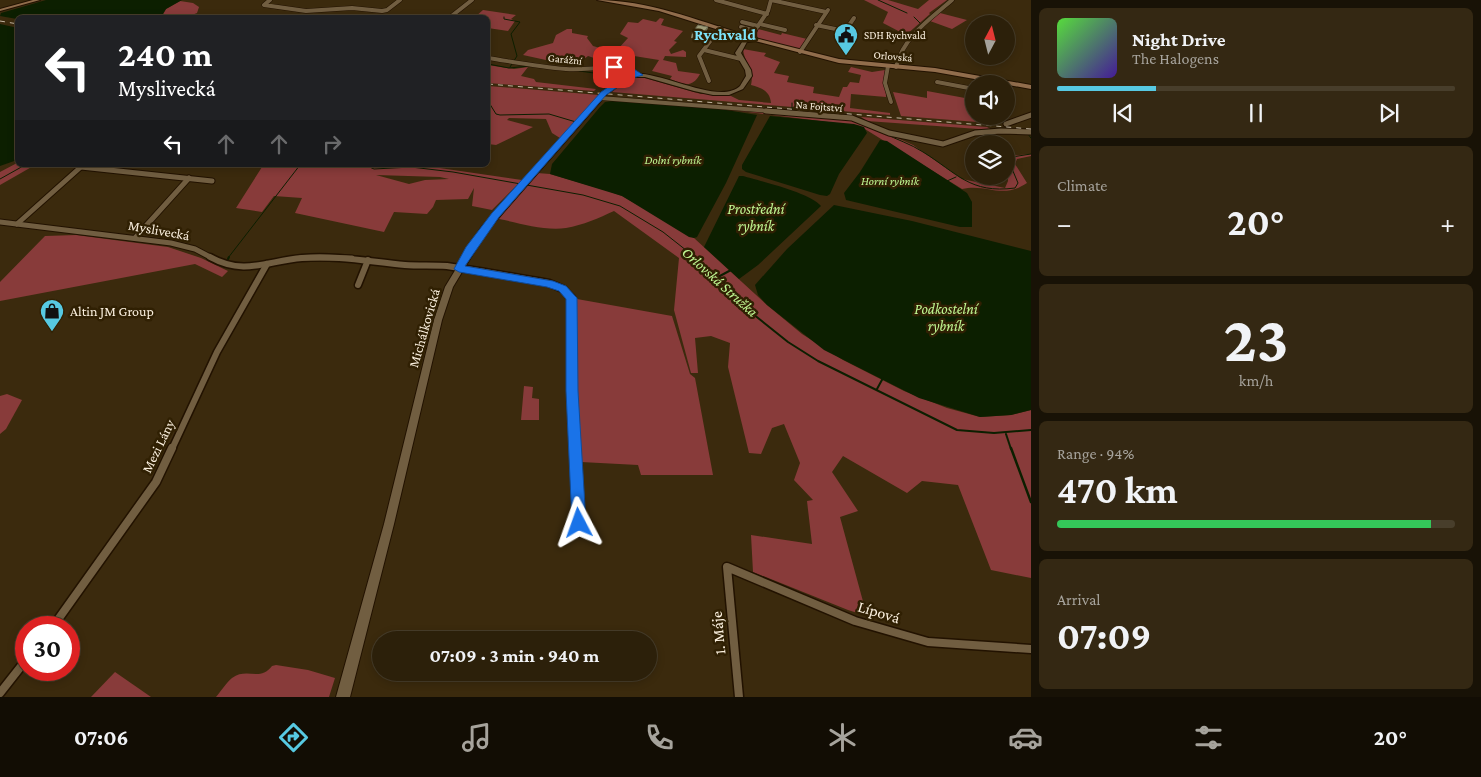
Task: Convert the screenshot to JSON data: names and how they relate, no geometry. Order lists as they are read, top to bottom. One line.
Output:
{"streets":{"main road":["Orlovská"],"street":["Garážní","Na Fojtství","Myslivecká","Michálkovická","Mezi Lány","Lípová","1. Máje"]},"crossings":[["Garážní","Michálkovická"],["Na Fojtství","Michálkovická"],["Myslivecká","Michálkovická"],["Myslivecká","Mezi Lány"],["Lípová","1. Máje"]],"districts":["Rychvald"],"water":["Dolní rybník","Horní rybník","Prostřední rybník","Orlovská Stružka","Podkostelní rybník"],"places":{"public building":["SDH Rychvald"],"shop":["Altin JM Group"]},"north":"top","page":{"turn":["240 m","Myslivecká"],"song":["Night Drive","The Halogens"],"tile":["Climate",["23","km/h"],["Range · 94%","470 km"],["Arrival","07:09"]],"heat":["−","20°","+"],"limit":"30","trip":"07:09 · 3 min · 940 m","tabs":["07:06","20°"]}}
